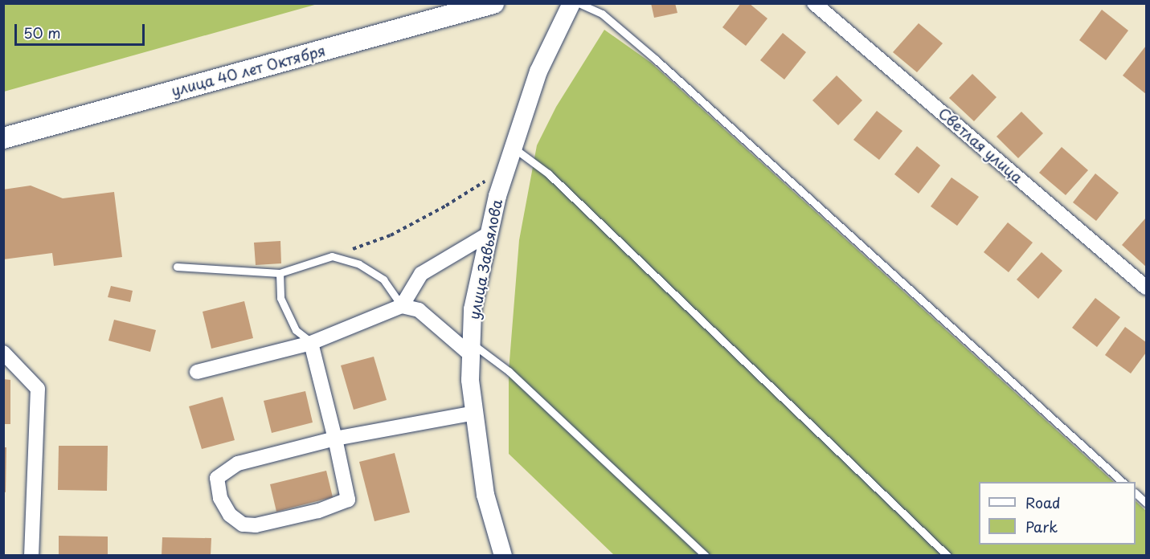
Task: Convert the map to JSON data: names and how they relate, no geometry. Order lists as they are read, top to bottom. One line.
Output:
{"streets":{"main road":["улица 40 лет Октября"],"street":["Светлая улица","улица Завьялова"]},"legend":["Road","Park"],"scale_bar":"50 m"}
